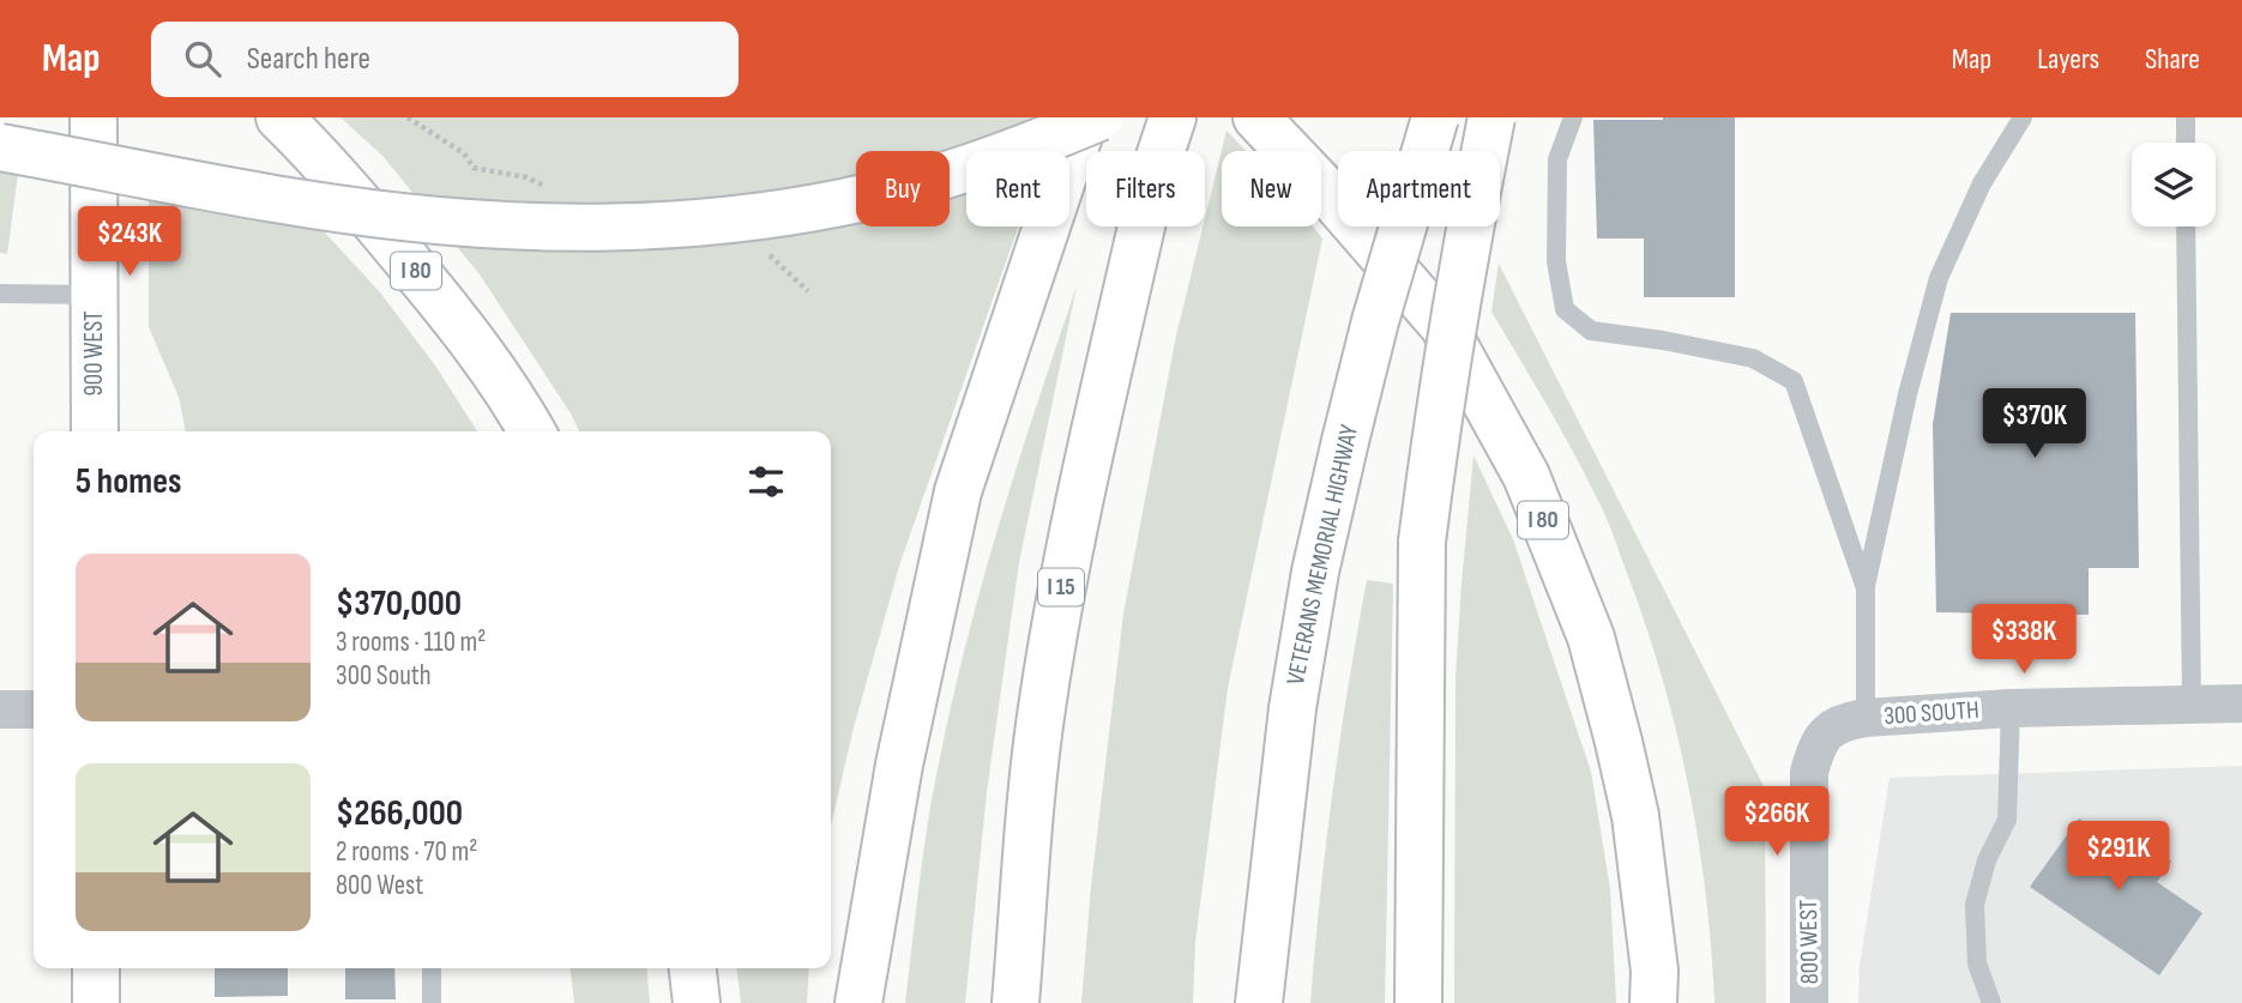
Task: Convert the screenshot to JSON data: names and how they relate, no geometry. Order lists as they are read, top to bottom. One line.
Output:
{"streets":{"main road":["I 80","900 WEST","VETERANS MEMORIAL HIGHWAY","I 15"],"street":["300 SOUTH","800 WEST"]},"crossings":[["300 SOUTH","800 WEST"]],"page":{"header":"Map","search":"Search here","nav":["Map","Layers","Share"],"chip":["Buy","Rent","Filters","New","Apartment"],"price":["$243K","$370K","$338K","$266K","$291K"],"heading":"5 homes","list":[{"name":"$370,000","note":"3 rooms · 110 m² · 300 South"},{"name":"$266,000","note":"2 rooms · 70 m² · 800 West"}]}}
